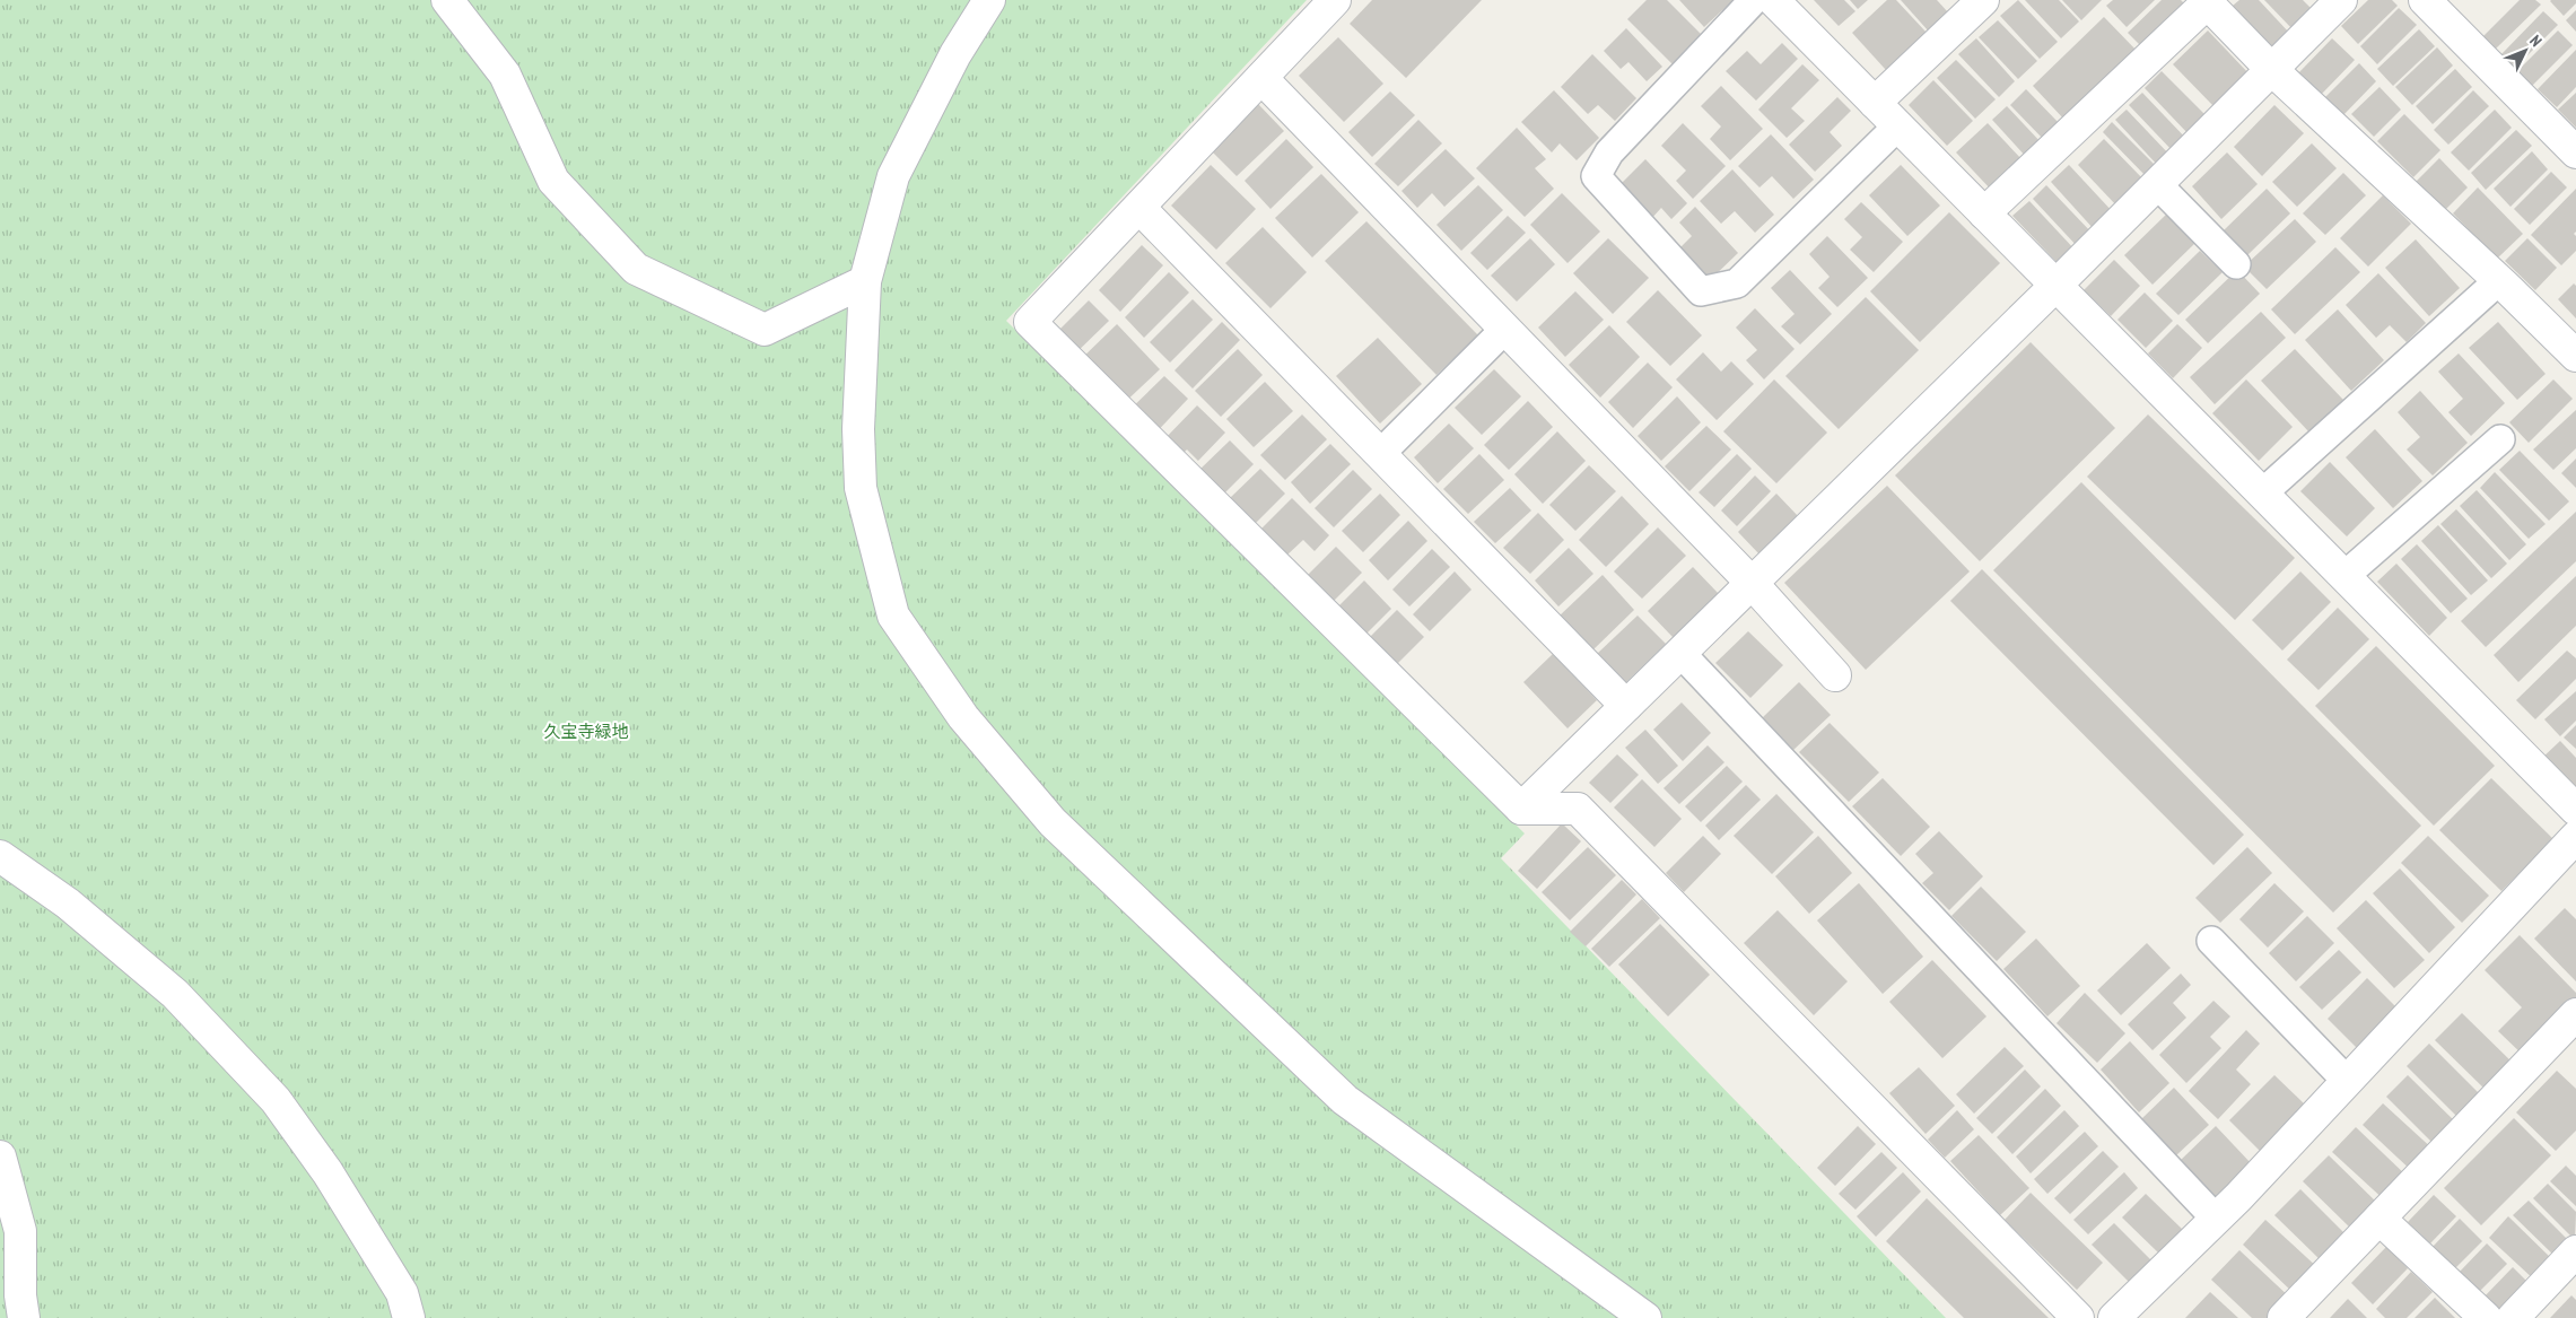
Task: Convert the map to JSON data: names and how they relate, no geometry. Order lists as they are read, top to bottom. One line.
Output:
{"parks":["久宝寺緑地"],"north":"top right"}
